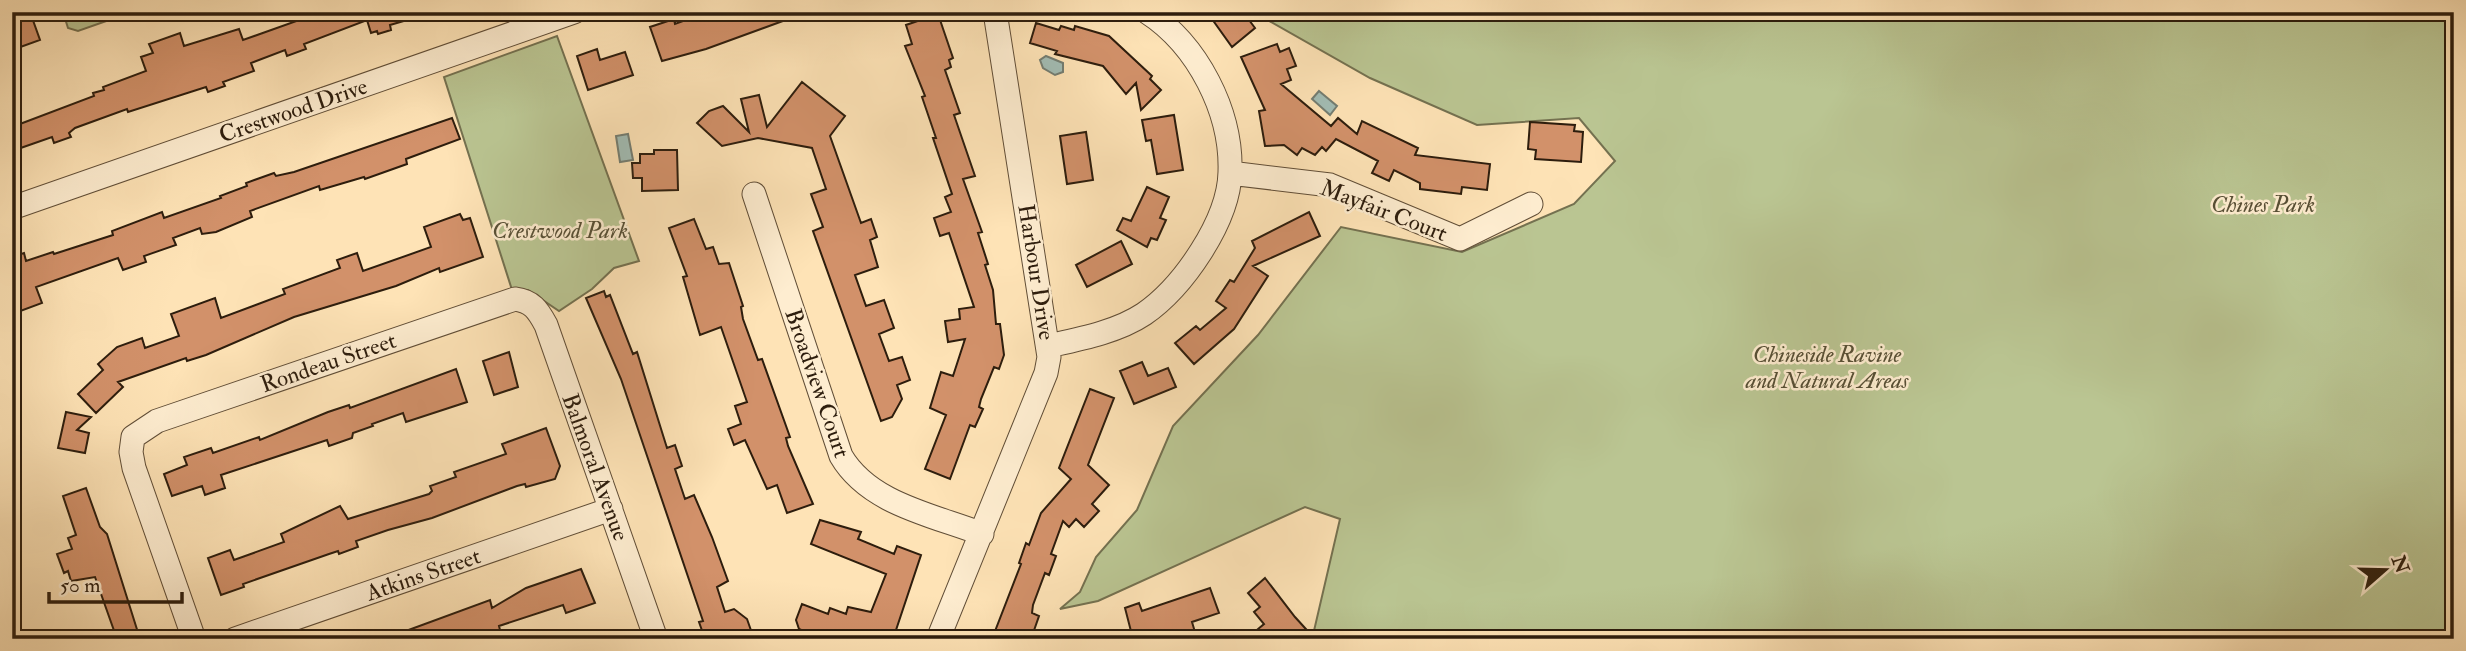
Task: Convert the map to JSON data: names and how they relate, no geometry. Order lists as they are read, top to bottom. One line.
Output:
{"streets":{"street":["Crestwood Drive","Mayfair Court","Harbour Drive","Rondeau Street","Broadview Court","Balmoral Avenue","Atkins Street"]},"crossings":[["Harbour Drive","Broadview Court"],["Rondeau Street","Balmoral Avenue"],["Balmoral Avenue","Atkins Street"]],"parks":["Chines Park","Crestwood Park","Chineside Ravine and Natural Areas"],"scale_bar":"50 m","north":"right"}
